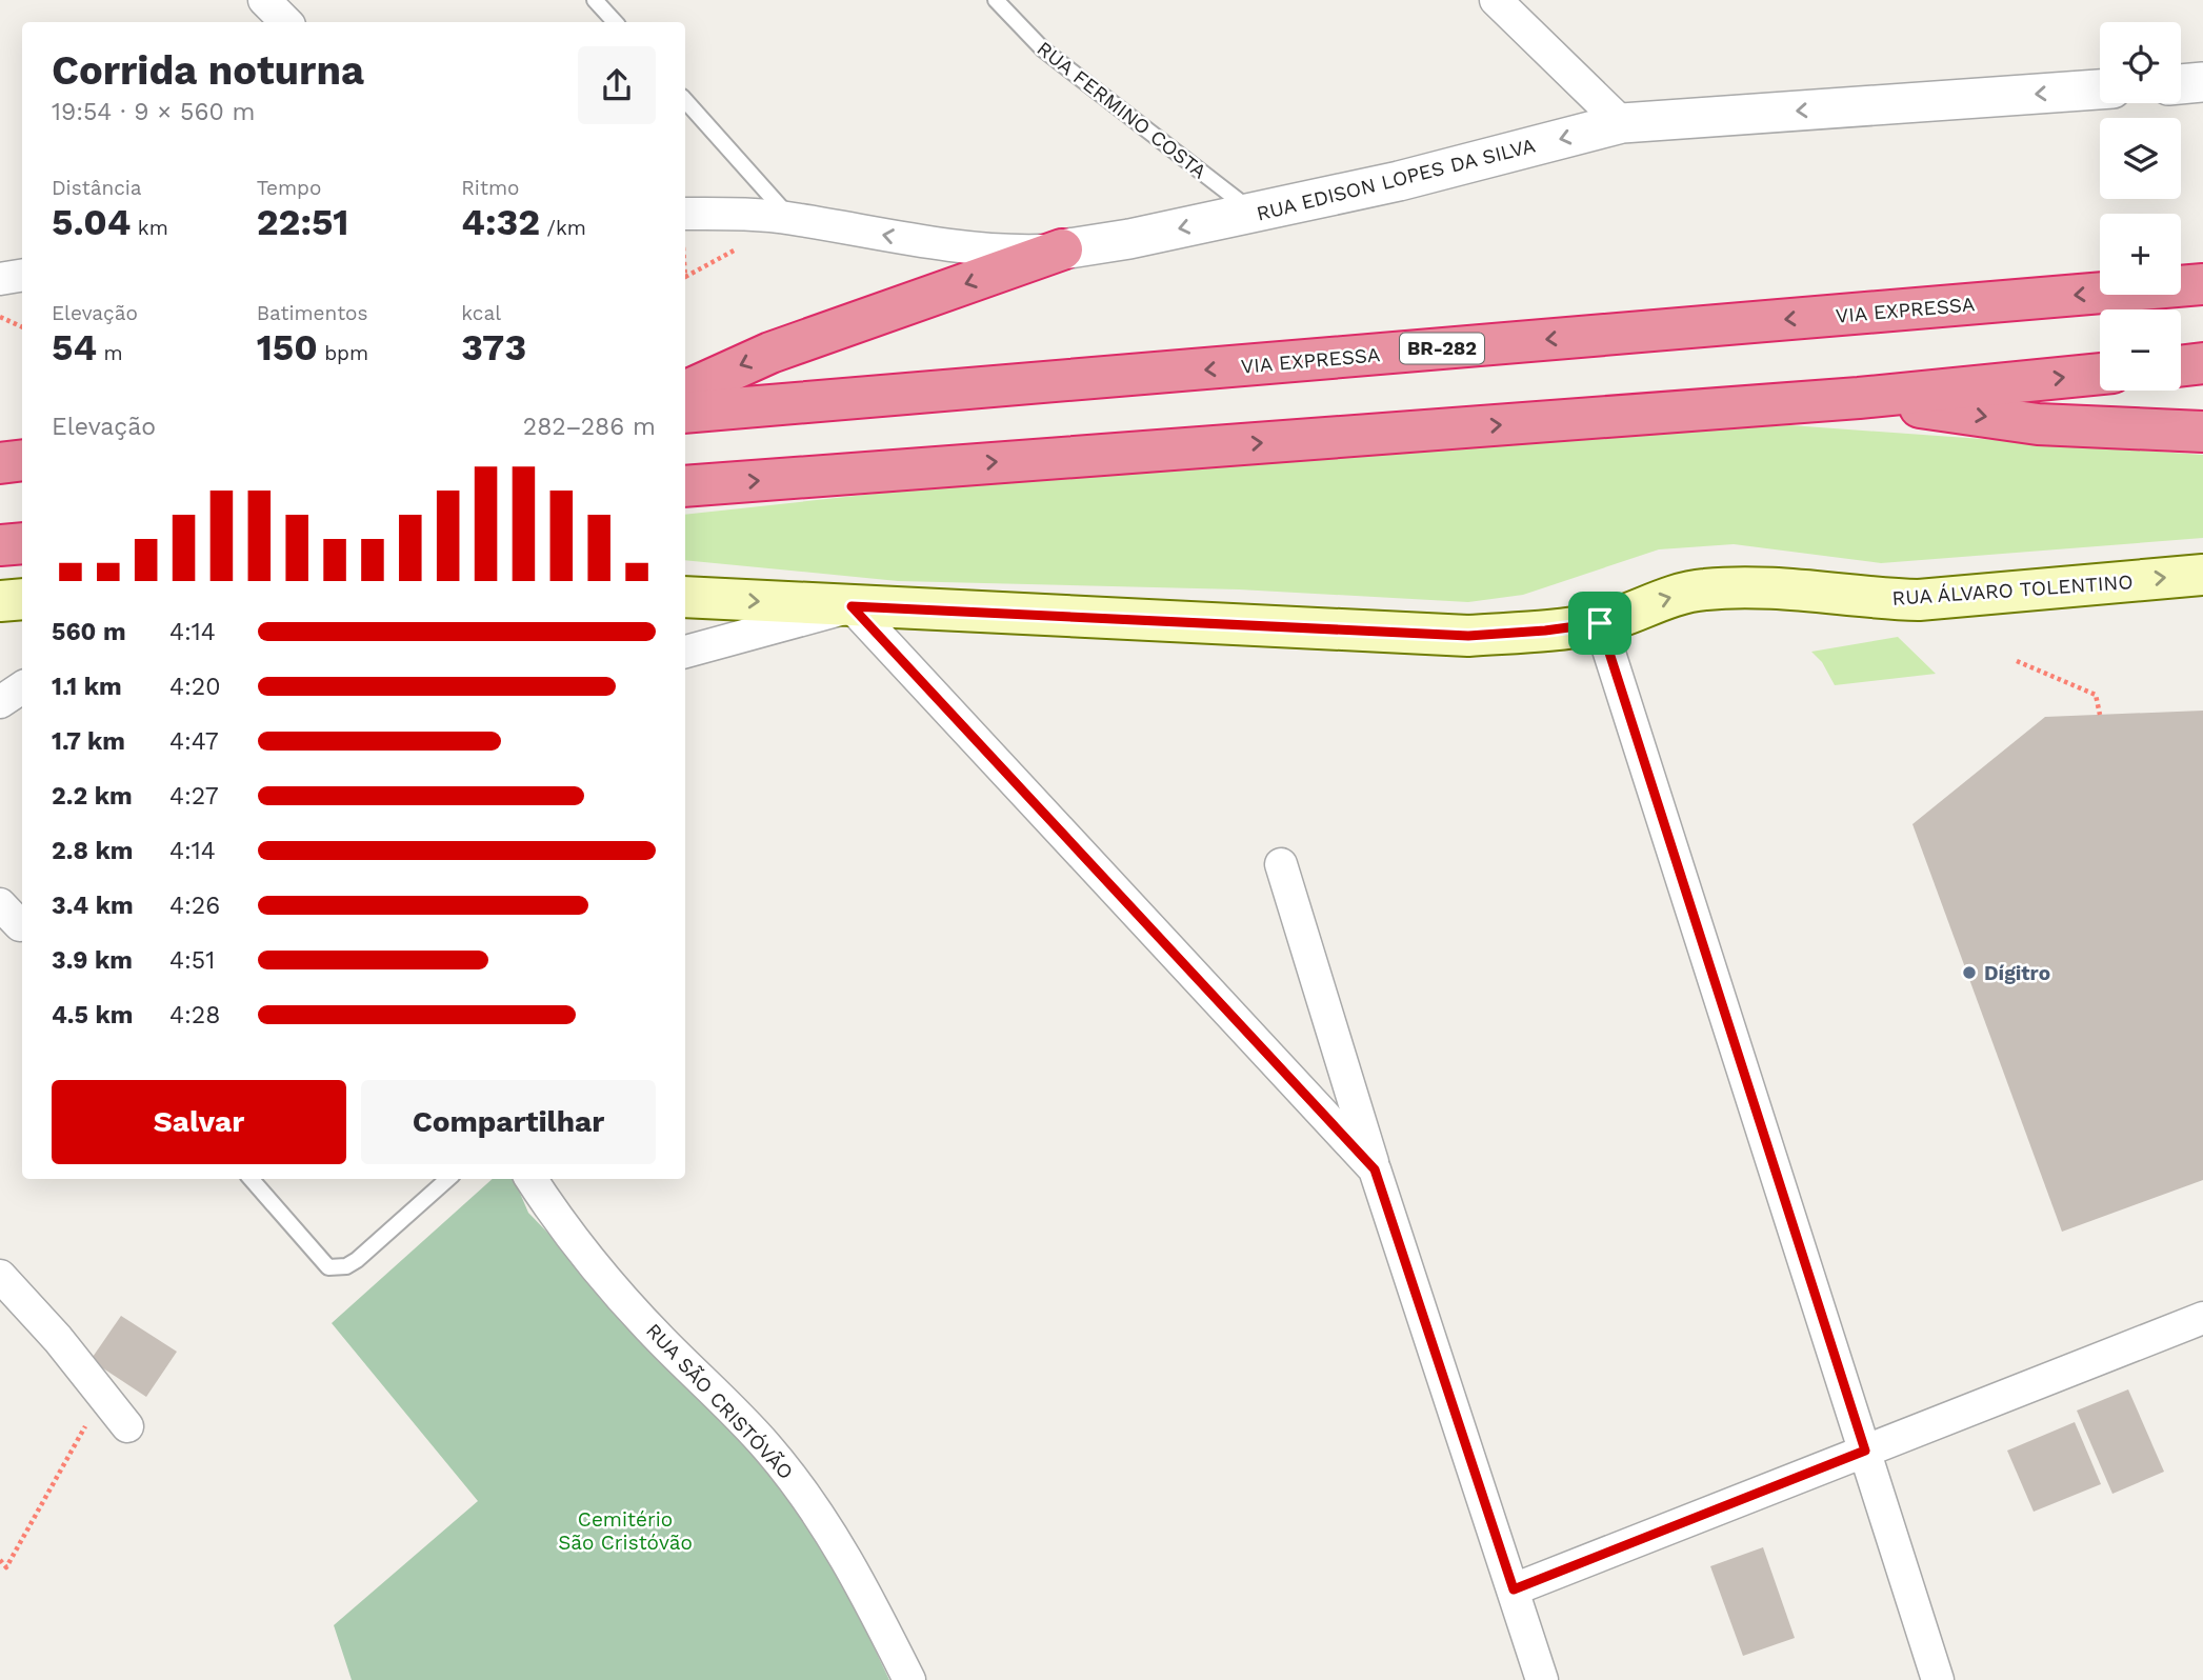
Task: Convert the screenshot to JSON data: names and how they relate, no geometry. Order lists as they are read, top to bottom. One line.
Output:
{"streets":{"highway":["VIA EXPRESSA","BR-282"],"main road":["RUA ÁLVARO TOLENTINO"],"street":["RUA EDISON LOPES DA SILVA","RUA SÃO CRISTÓVÃO"],"lane":["RUA FERMINO COSTA"]},"crossings":[["RUA FERMINO COSTA","RUA EDISON LOPES DA SILVA"]],"one_way":["RUA EDISON LOPES DA SILVA","RUA ÁLVARO TOLENTINO"],"parks":["Cemitério São Cristóvão"],"places":["Dígitro"],"page":{"map_buttons":["+","−"],"heading":["Corrida noturna","19:54 · 9 × 560 m"],"stats":[["Distância","5.04 km"],["Tempo","22:51"],["Ritmo","4:32 /km"],["Elevação","54 m"],["Batimentos","150 bpm"],["kcal","373"]],"chart":["Elevação","282–286 m"],"list":[{"name":"560 m","note":"4:14"},{"name":"1.1 km","note":"4:20"},{"name":"1.7 km","note":"4:47"},{"name":"2.2 km","note":"4:27"},{"name":"2.8 km","note":"4:14"},{"name":"3.4 km","note":"4:26"},{"name":"3.9 km","note":"4:51"},{"name":"4.5 km","note":"4:28"}],"buttons":["Salvar","Compartilhar"]}}
